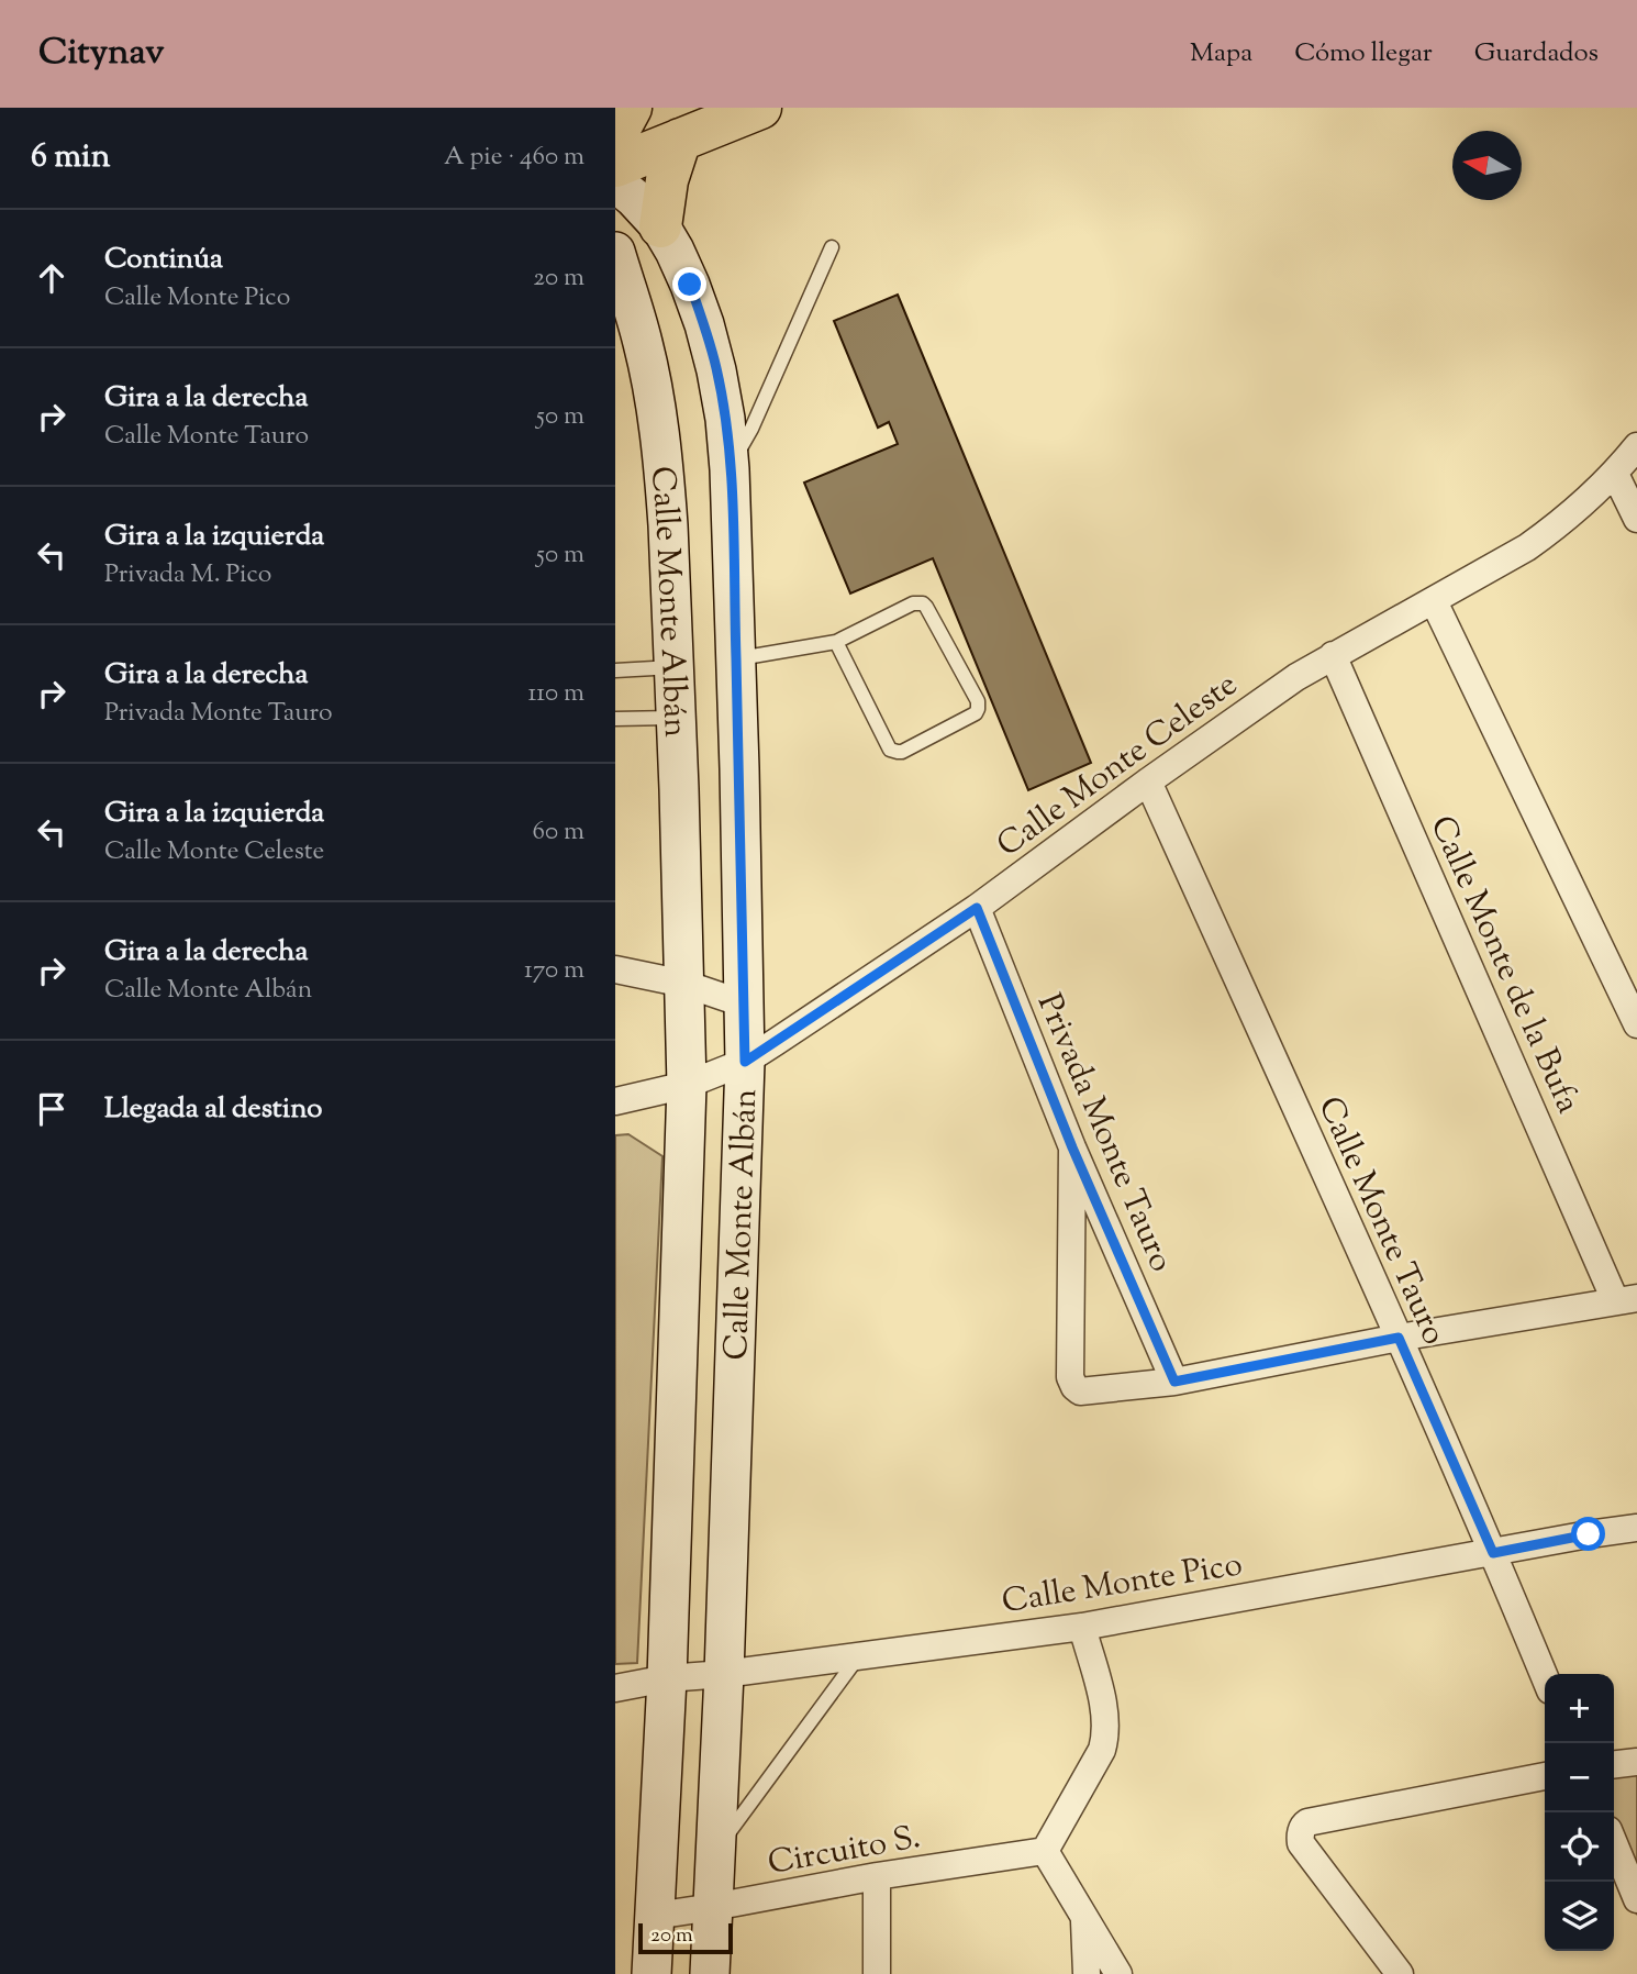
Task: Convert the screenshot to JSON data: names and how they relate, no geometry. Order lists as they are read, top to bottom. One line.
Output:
{"streets":{"main road":["Calle Monte Albán"],"street":["Calle Monte Celeste","Calle Monte de la Bufa","Privada Monte Tauro","Calle Monte Tauro","Calle Monte Pico","Circuito S."]},"crossings":[["Calle Monte Albán","Calle Monte Celeste"],["Calle Monte Albán","Calle Monte Pico"],["Calle Monte Albán","Circuito S."],["Calle Monte Celeste","Calle Monte de la Bufa"],["Calle Monte Celeste","Privada Monte Tauro"],["Calle Monte Celeste","Calle Monte Tauro"],["Calle Monte Tauro","Calle Monte Pico"]],"scale_bar":"20 m","north":"left","page":{"header":"Citynav","nav":["Mapa","Cómo llegar","Guardados"],"heading":["6 min","A pie · 460 m"],"list":[["Continúa","Calle Monte Pico","20 m"],["Gira a la derecha","Calle Monte Tauro","50 m"],["Gira a la izquierda","Privada M. Pico","50 m"],["Gira a la derecha","Privada Monte Tauro","110 m"],["Gira a la izquierda","Calle Monte Celeste","60 m"],["Gira a la derecha","Calle Monte Albán","170 m"],"Llegada al destino"],"map_buttons":["+","−"],"scale":"20 m"}}
